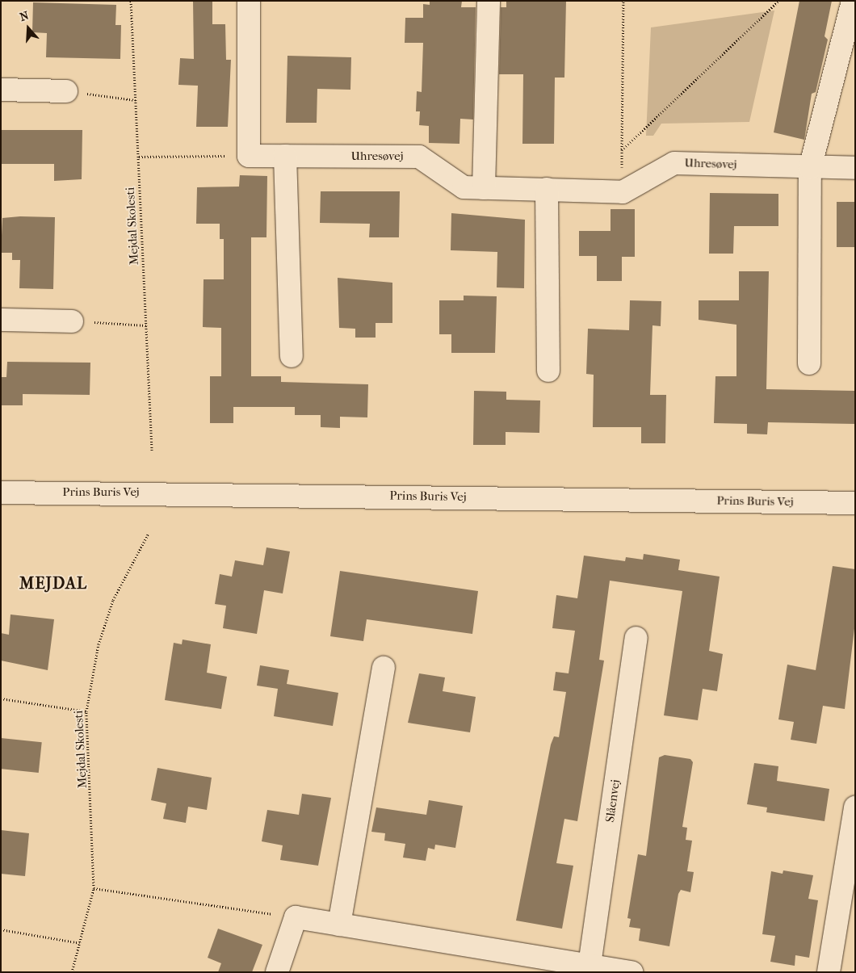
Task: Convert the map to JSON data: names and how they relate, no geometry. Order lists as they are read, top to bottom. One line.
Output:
{"streets":{"street":["Uhresøvej","Prins Buris Vej","Slåenvej"],"path":["Mejdal Skolesti"]},"districts":["MEJDAL"],"north":"top"}
